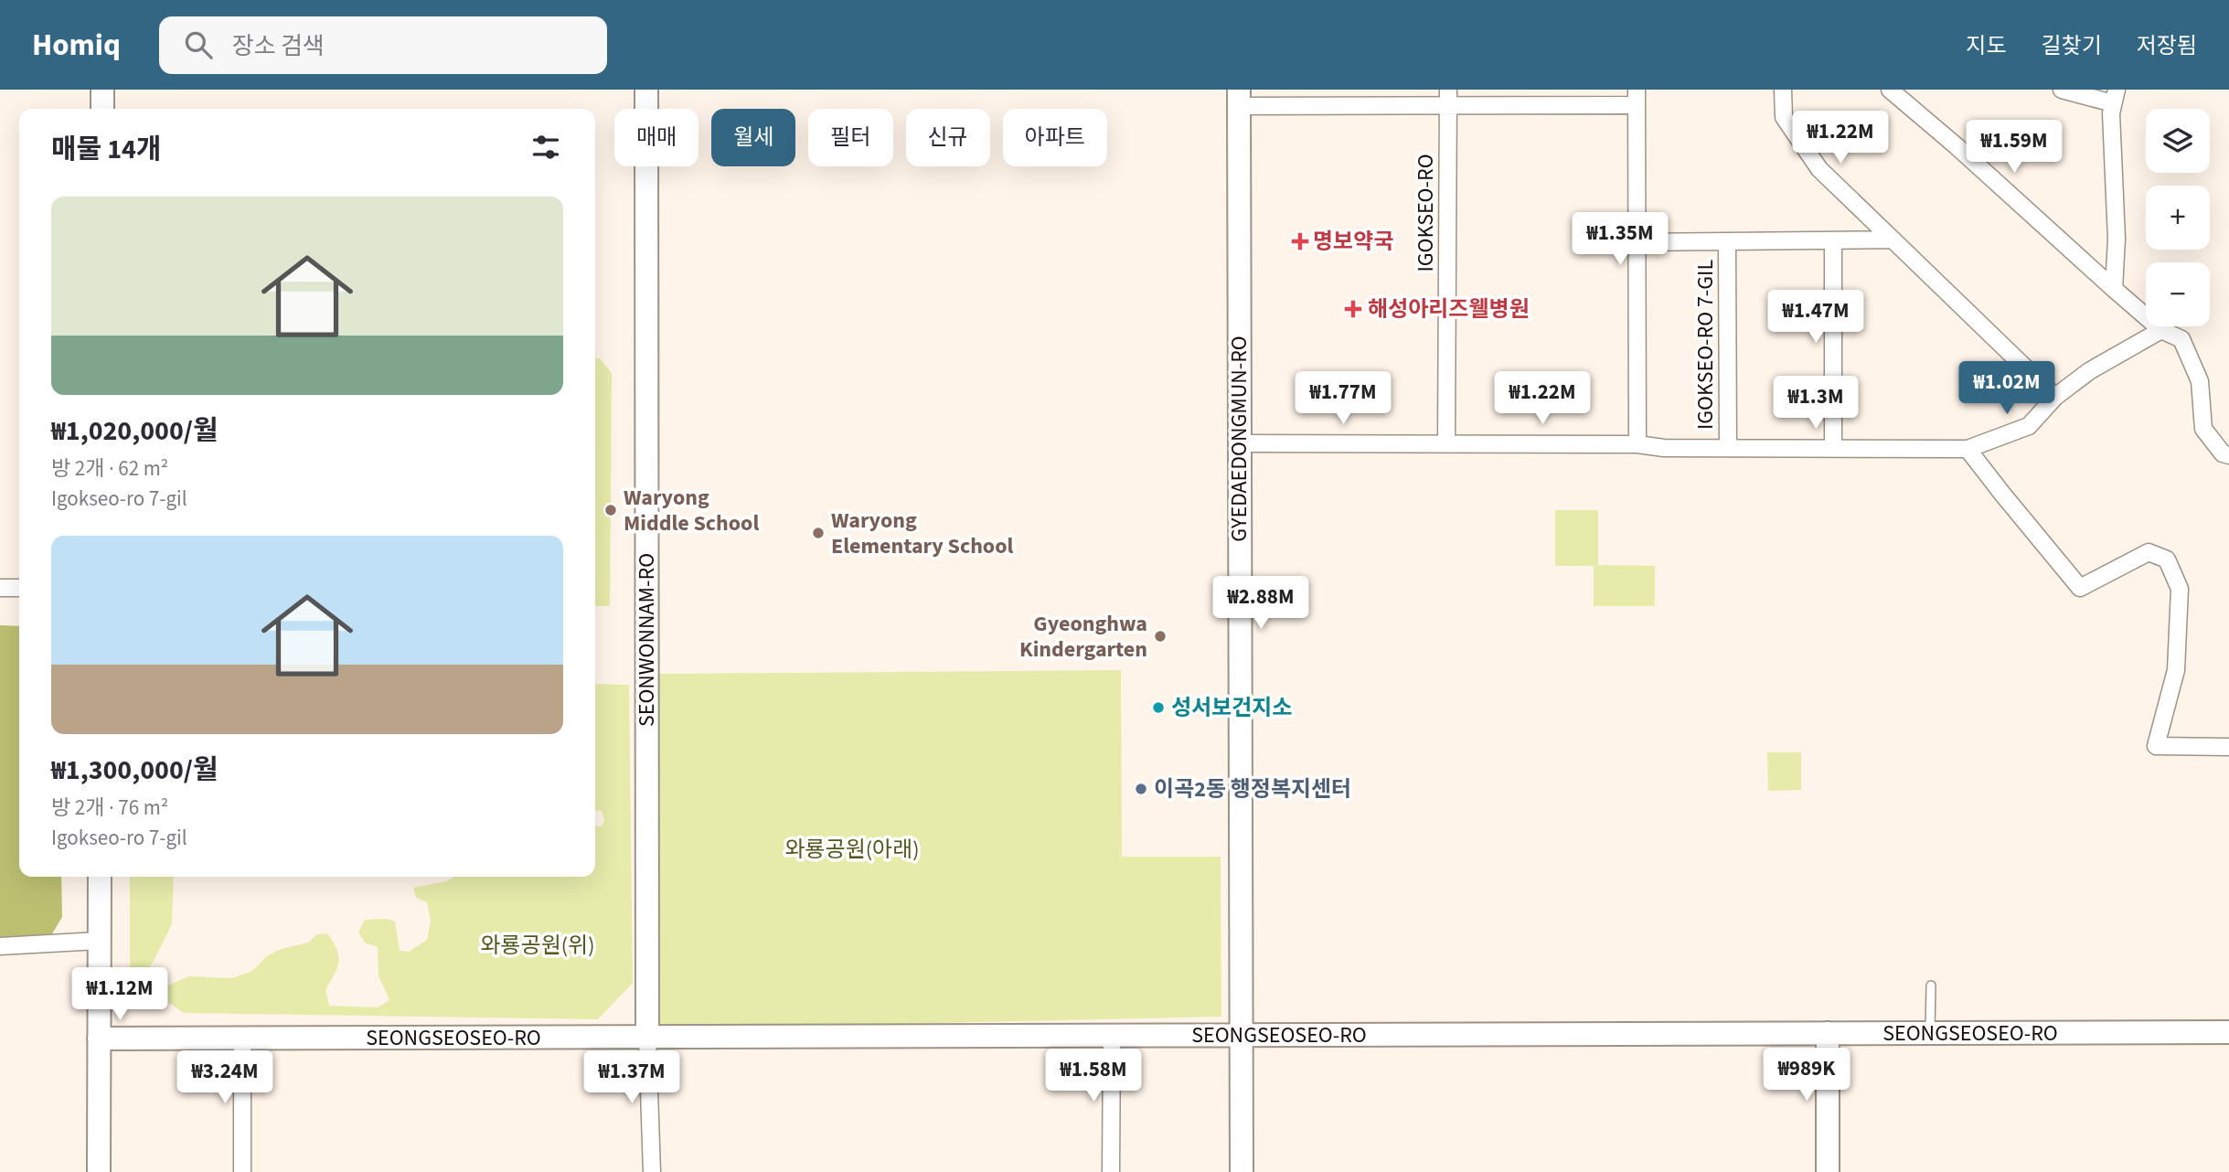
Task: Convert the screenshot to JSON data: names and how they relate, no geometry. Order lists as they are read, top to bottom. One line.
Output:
{"streets":{"main road":["GYEDAEDONGMUN-RO","SEONWONNAM-RO","SEONGSEOSEO-RO"],"street":["IGOKSEO-RO","IGOKSEO-RO 7-GIL"]},"crossings":[["GYEDAEDONGMUN-RO","SEONGSEOSEO-RO"],["SEONWONNAM-RO","SEONGSEOSEO-RO"]],"parks":["와룡공원(아래)","와룡공원(위)"],"places":{"health":["명보약국","해성아리즈웰병원"],"other":["Waryong Middle School","Waryong Elementary School","Gyeonghwa Kindergarten","성서보건지소","이곡2동 행정복지센터"]},"page":{"header":"Homiq","search":"장소 검색","nav":["지도","길찾기","저장됨"],"map_buttons":["+","−"],"chip":["매매","월세","필터","신규","아파트"],"heading":"매물 14개","price":["₩1.22M","₩1.59M","₩1.35M","₩1.47M","₩1.02M","₩1.77M","₩1.22M","₩1.3M","₩2.88M","₩1.12M","₩989K","₩1.58M","₩3.24M","₩1.37M"],"list":[{"name":"₩1,020,000/월","note":"방 2개 · 62 m² · Igokseo-ro 7-gil"},{"name":"₩1,300,000/월","note":"방 2개 · 76 m² · Igokseo-ro 7-gil"}]}}
